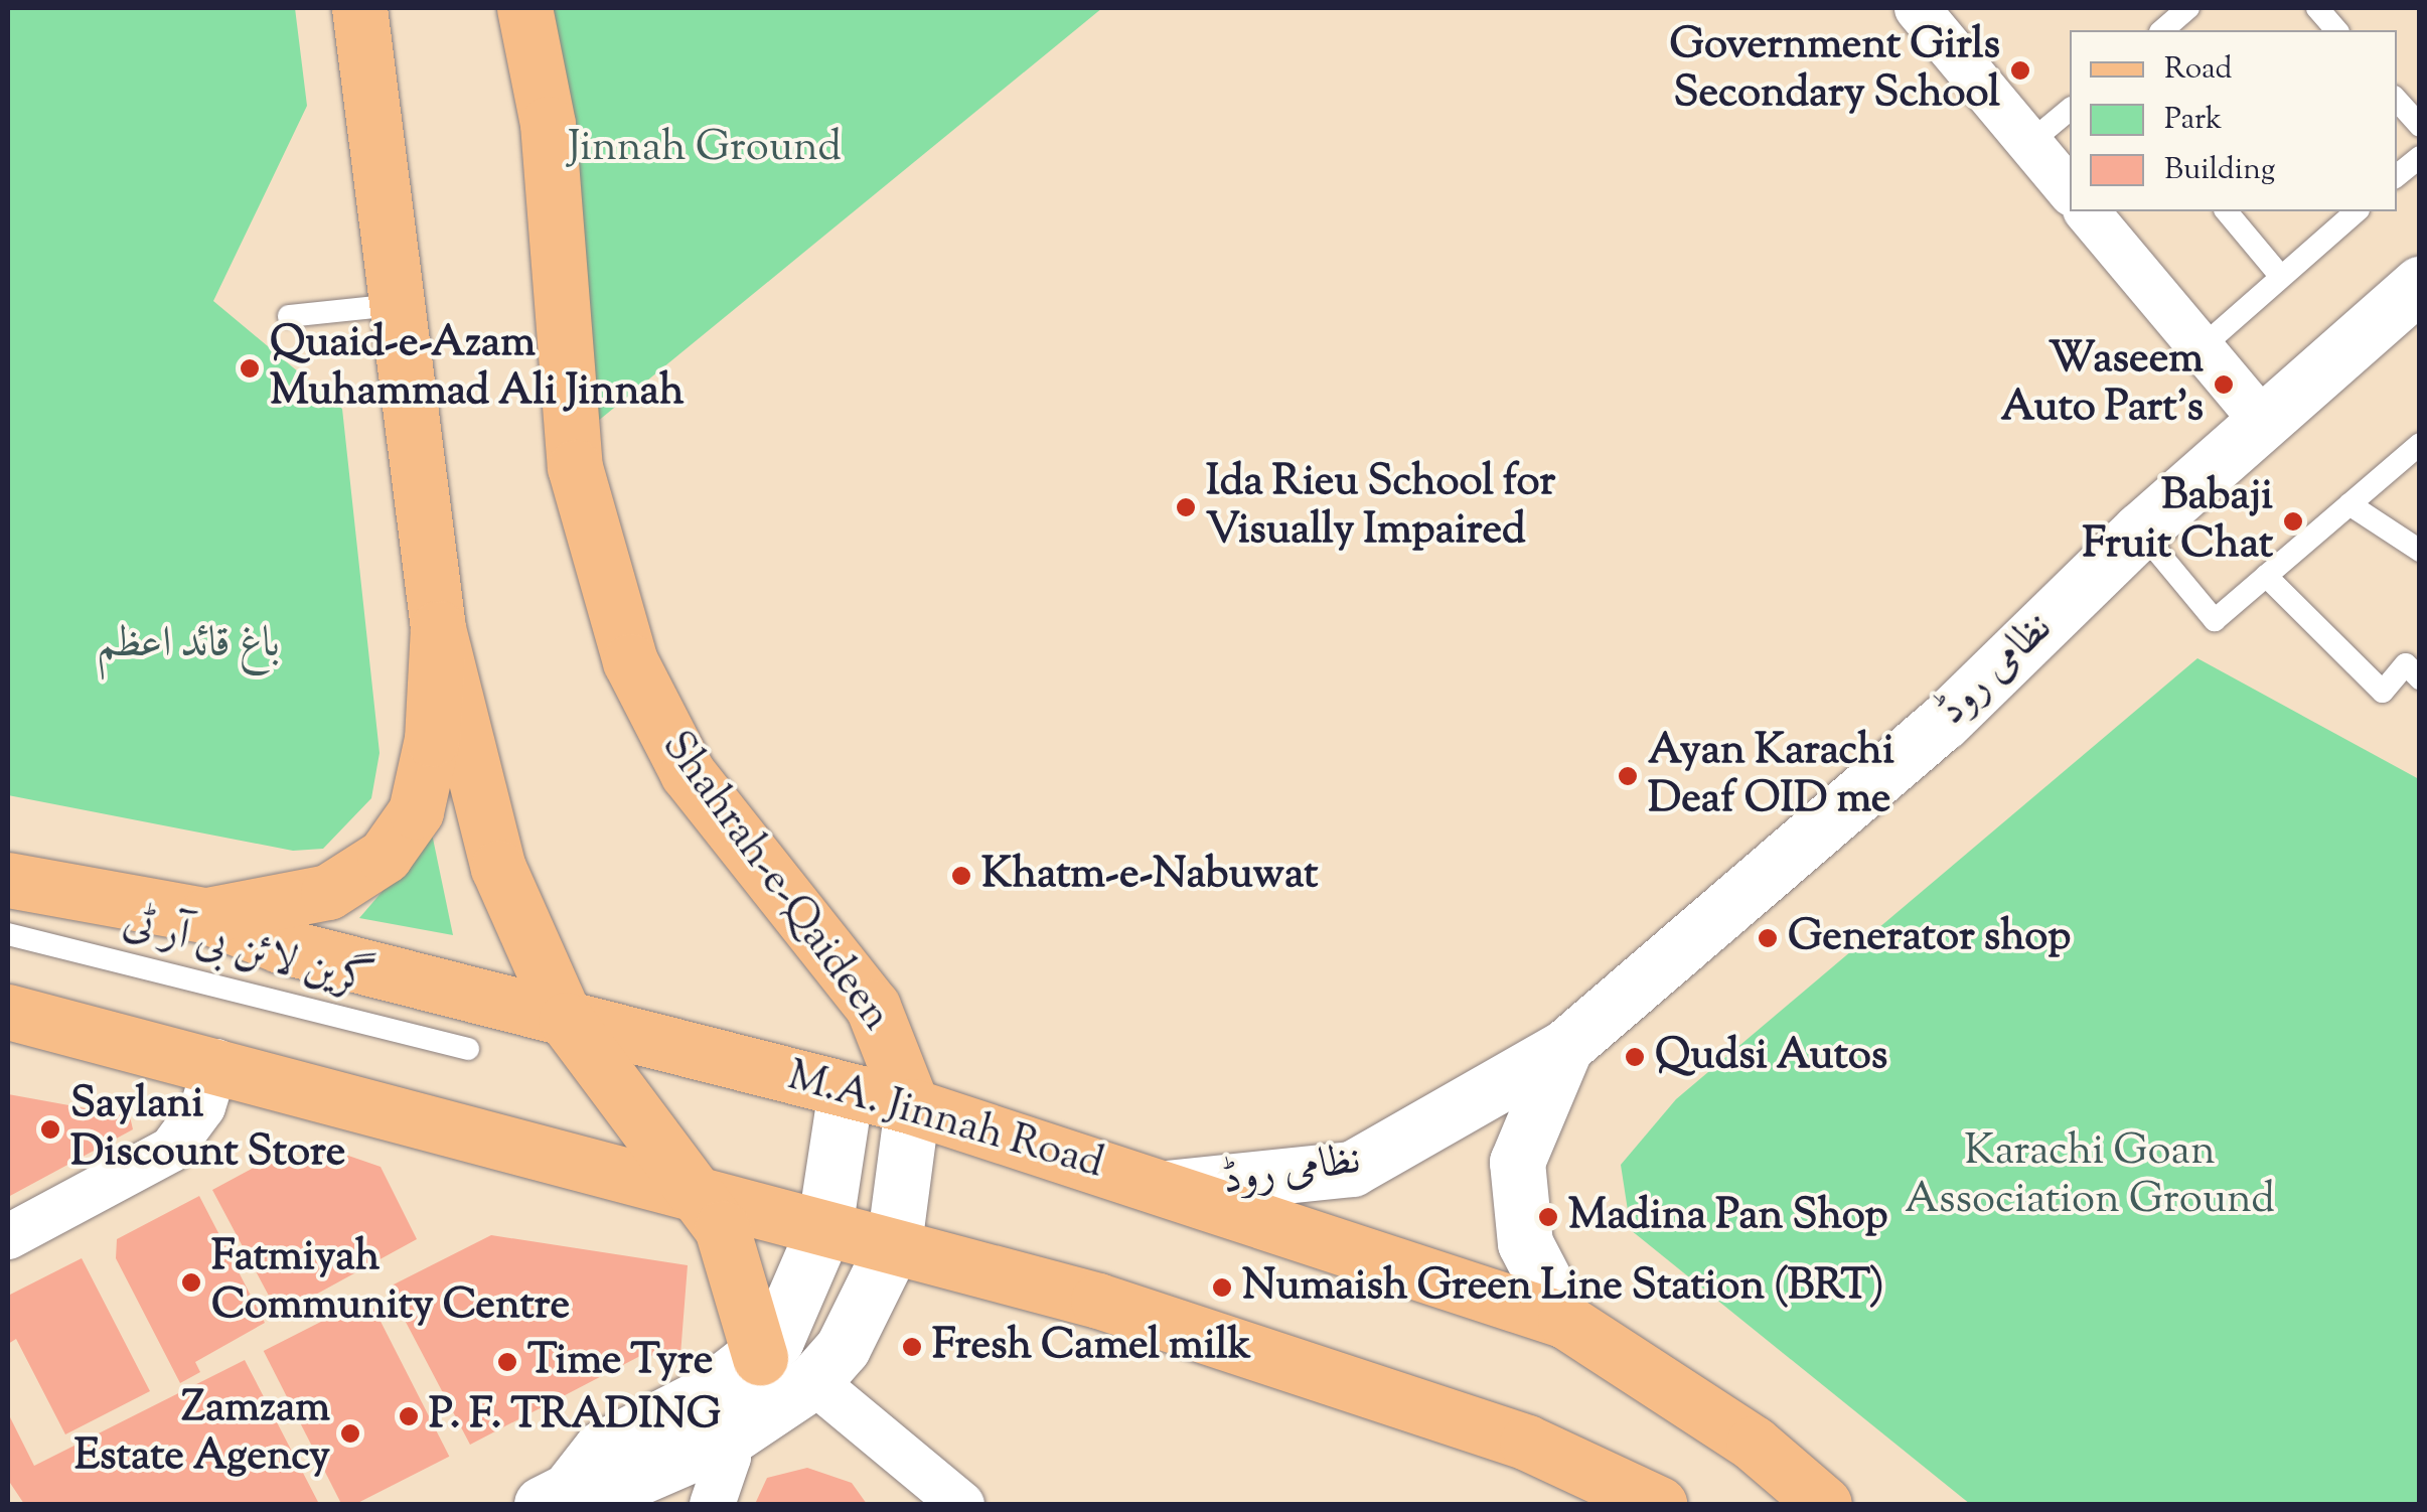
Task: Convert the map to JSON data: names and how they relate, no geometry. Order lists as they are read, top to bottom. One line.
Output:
{"streets":{"main road":["Shahrah-e-Qaideen","M.A. Jinnah Road"],"street":["نظامی روڈ"],"lane":["گرین لائن بی آر ٹی"]},"crossings":[["نظامی روڈ","M.A. Jinnah Road"],["Shahrah-e-Qaideen","M.A. Jinnah Road"]],"parks":["Jinnah Ground","باغ قائد اعظم","Karachi Goan Association Ground"],"places":["Government Girls Secondary School","Quaid-e-Azam Muhammad Ali Jinnah","Waseem Auto Part's","Ida Rieu School for Visually Impaired","Babaji Fruit Chat","Ayan Karachi Deaf OID me","Khatm-e-Nabuwat","Generator shop","Qudsi Autos","Saylani Discount Store","Madina Pan Shop","Fatmiyah Community Centre","Numaish Green Line Station (BRT)","Fresh Camel milk","Time Tyre","P. F. TRADING","Zamzam Estate Agency"],"legend":["Road","Park","Building"]}
